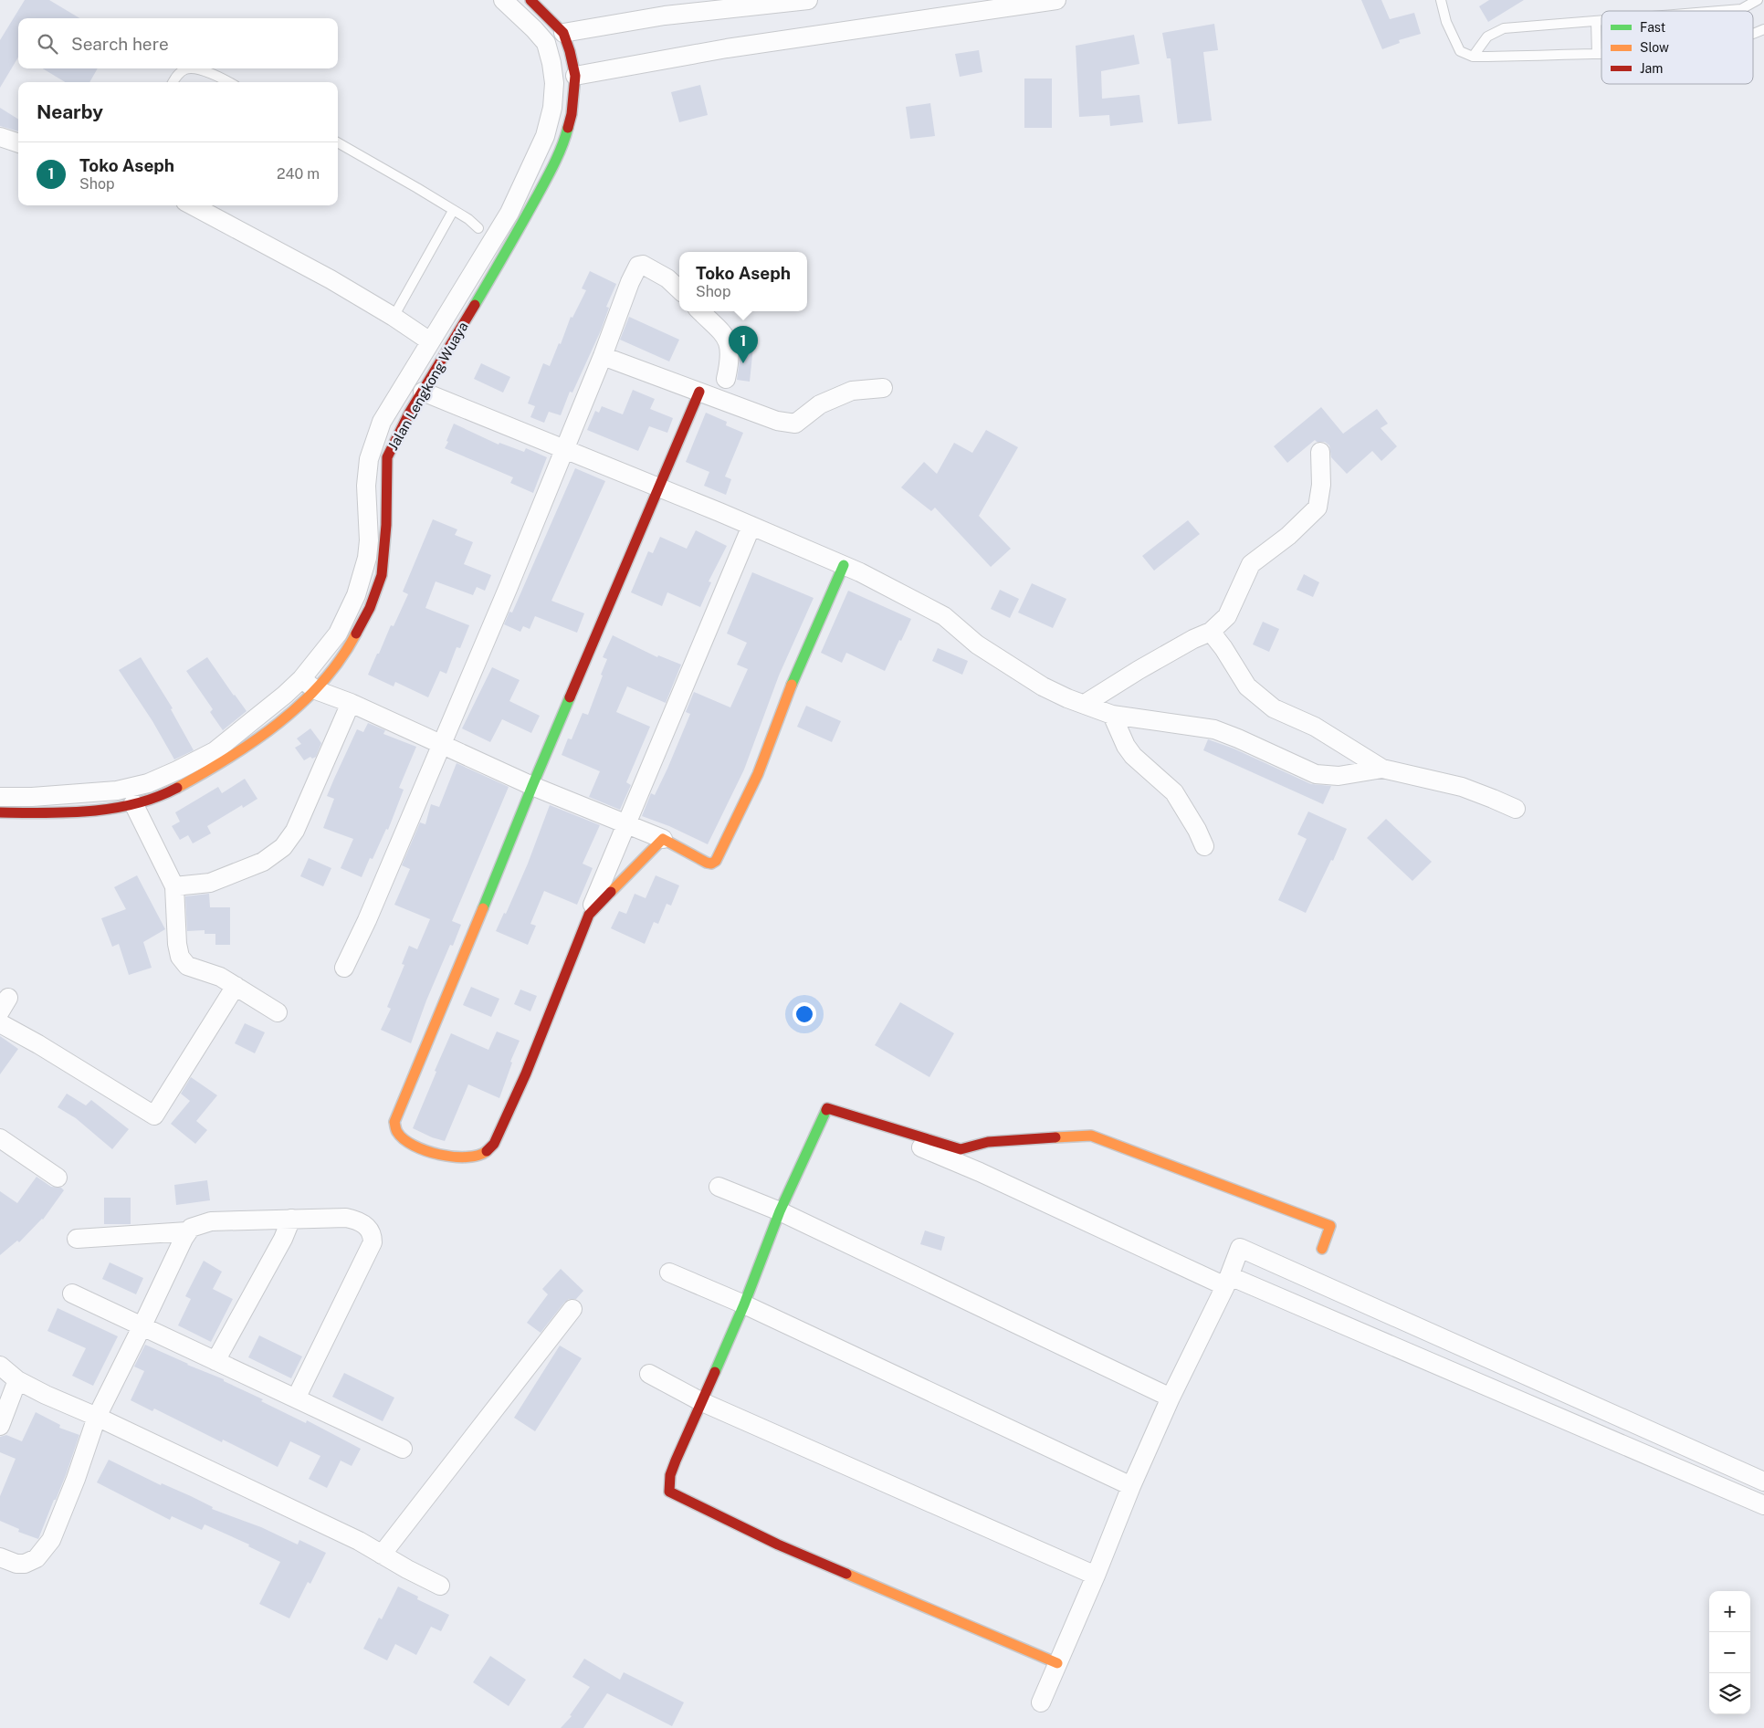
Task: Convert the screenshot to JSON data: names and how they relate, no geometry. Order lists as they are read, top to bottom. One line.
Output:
{"streets":{"street":["Jalan Lengkong Wuaya"]},"legend":["Fast","Slow","Jam"],"page":{"search":"Search here","heading":"Nearby","list":[{"mark":"1","name":"Toko Aseph","note":"Shop","value":"240 m"}],"popup":["Toko Aseph","Shop"],"pins":"1","map_buttons":["+","−"]}}
